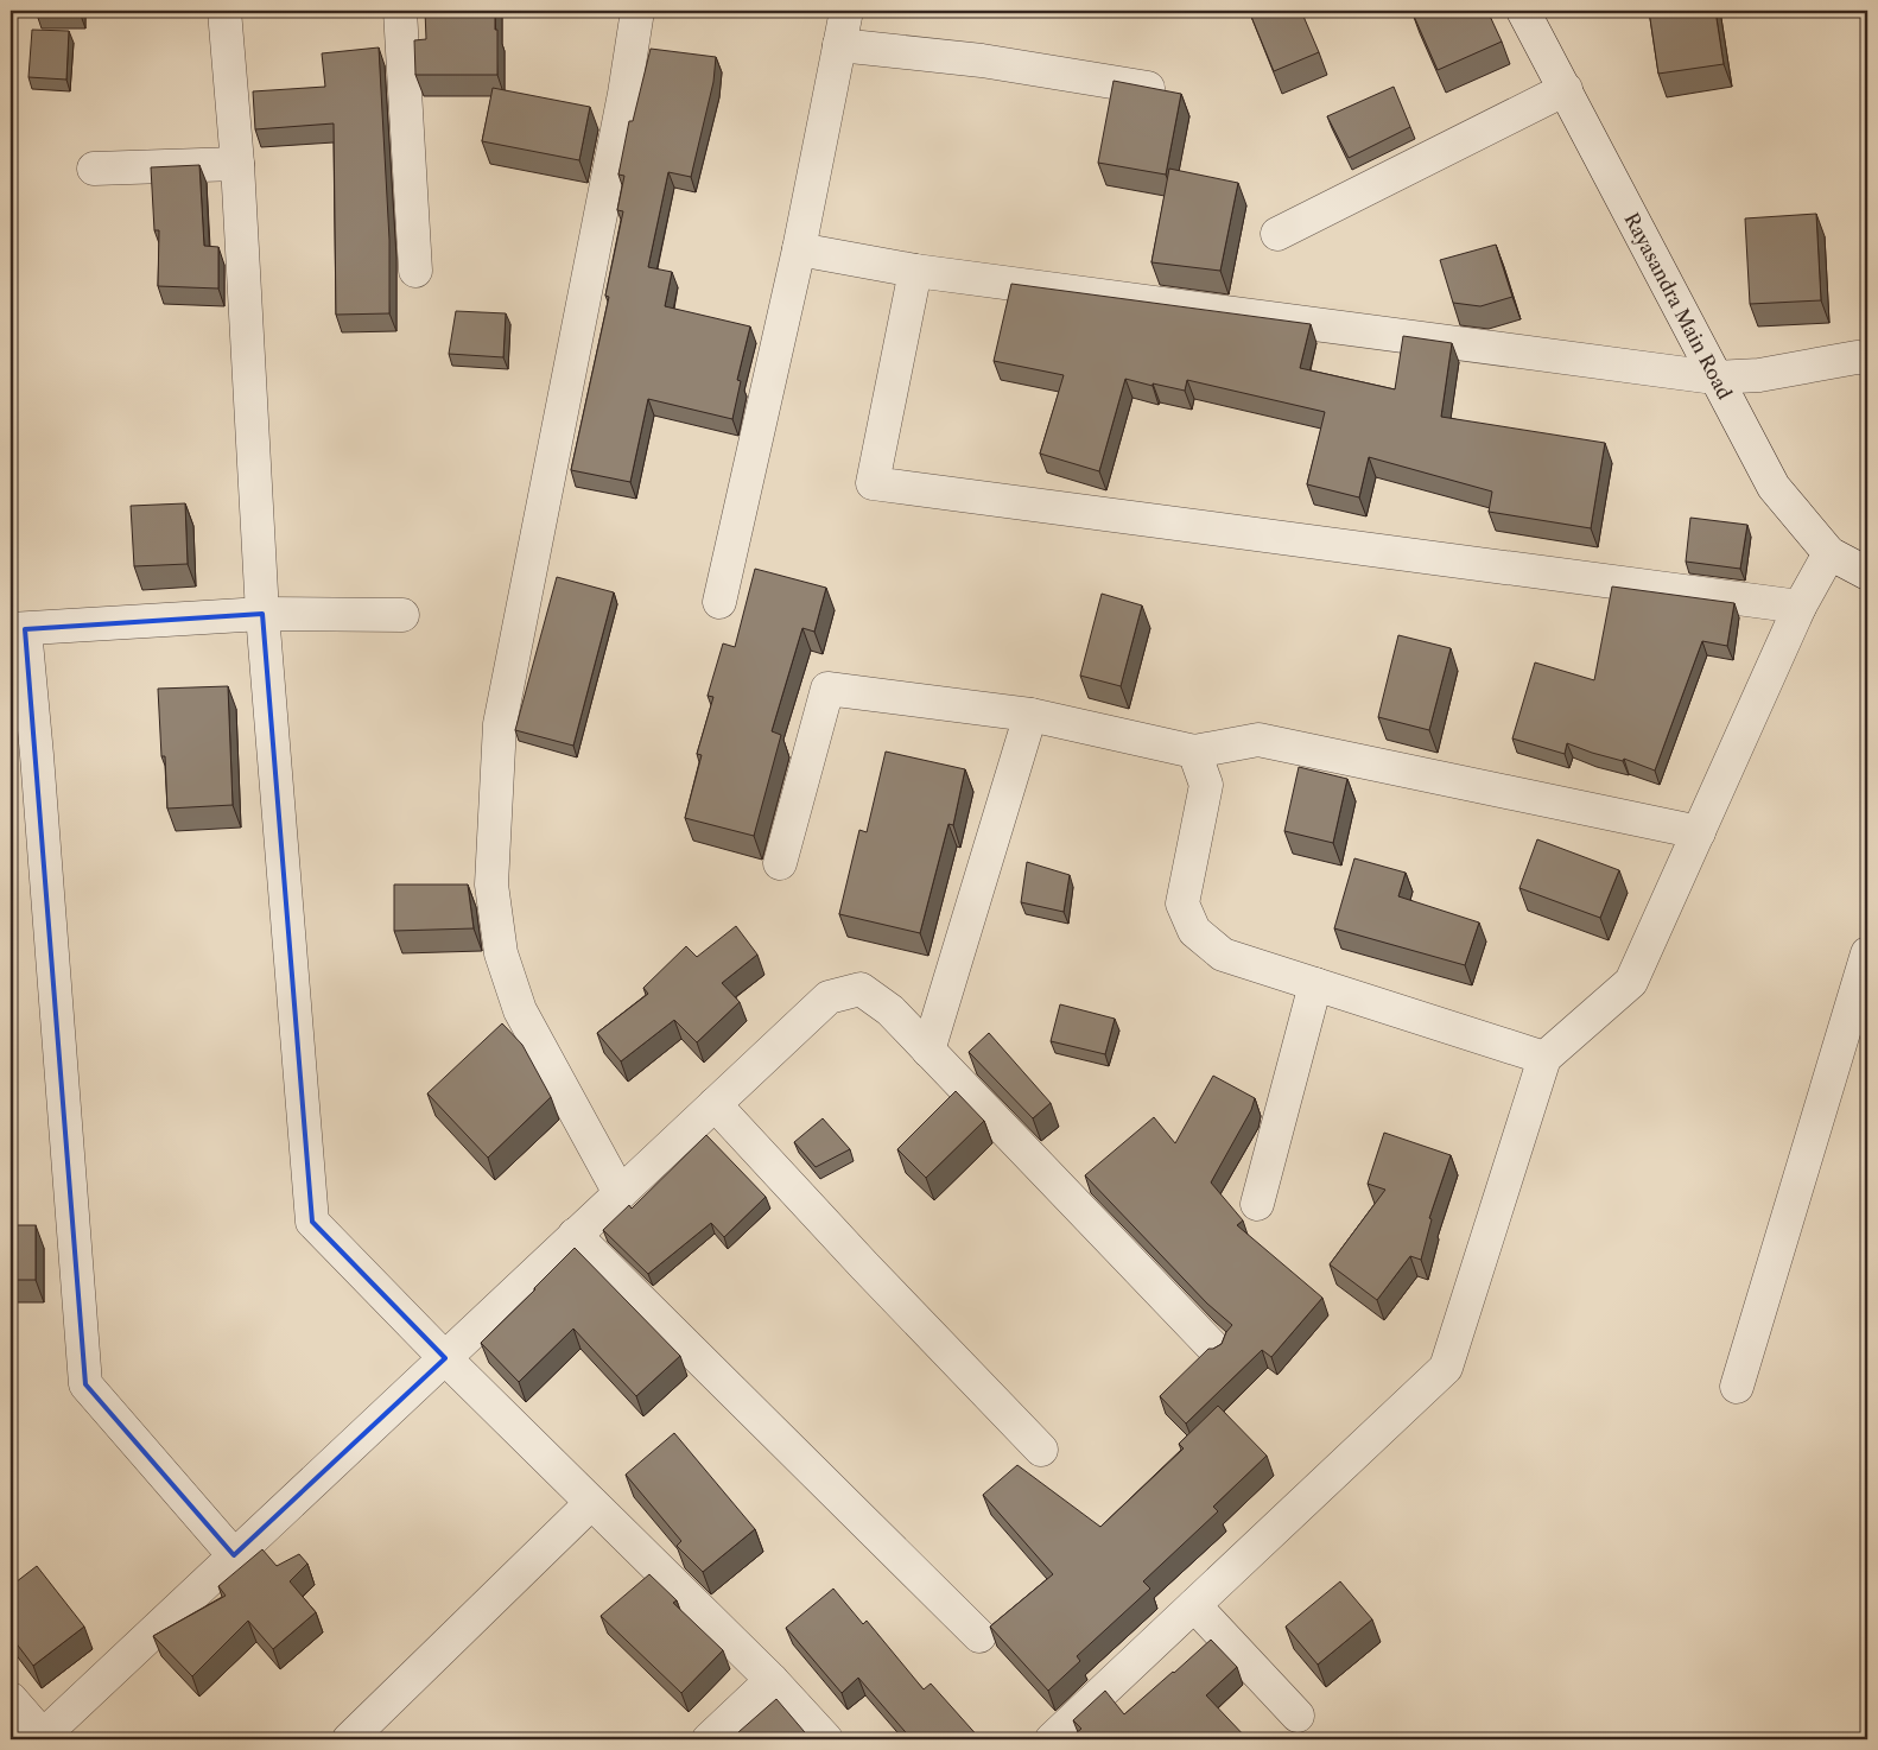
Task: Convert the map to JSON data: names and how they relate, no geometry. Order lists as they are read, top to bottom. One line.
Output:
{"streets":{"street":["Rayasandra Main Road"]}}
